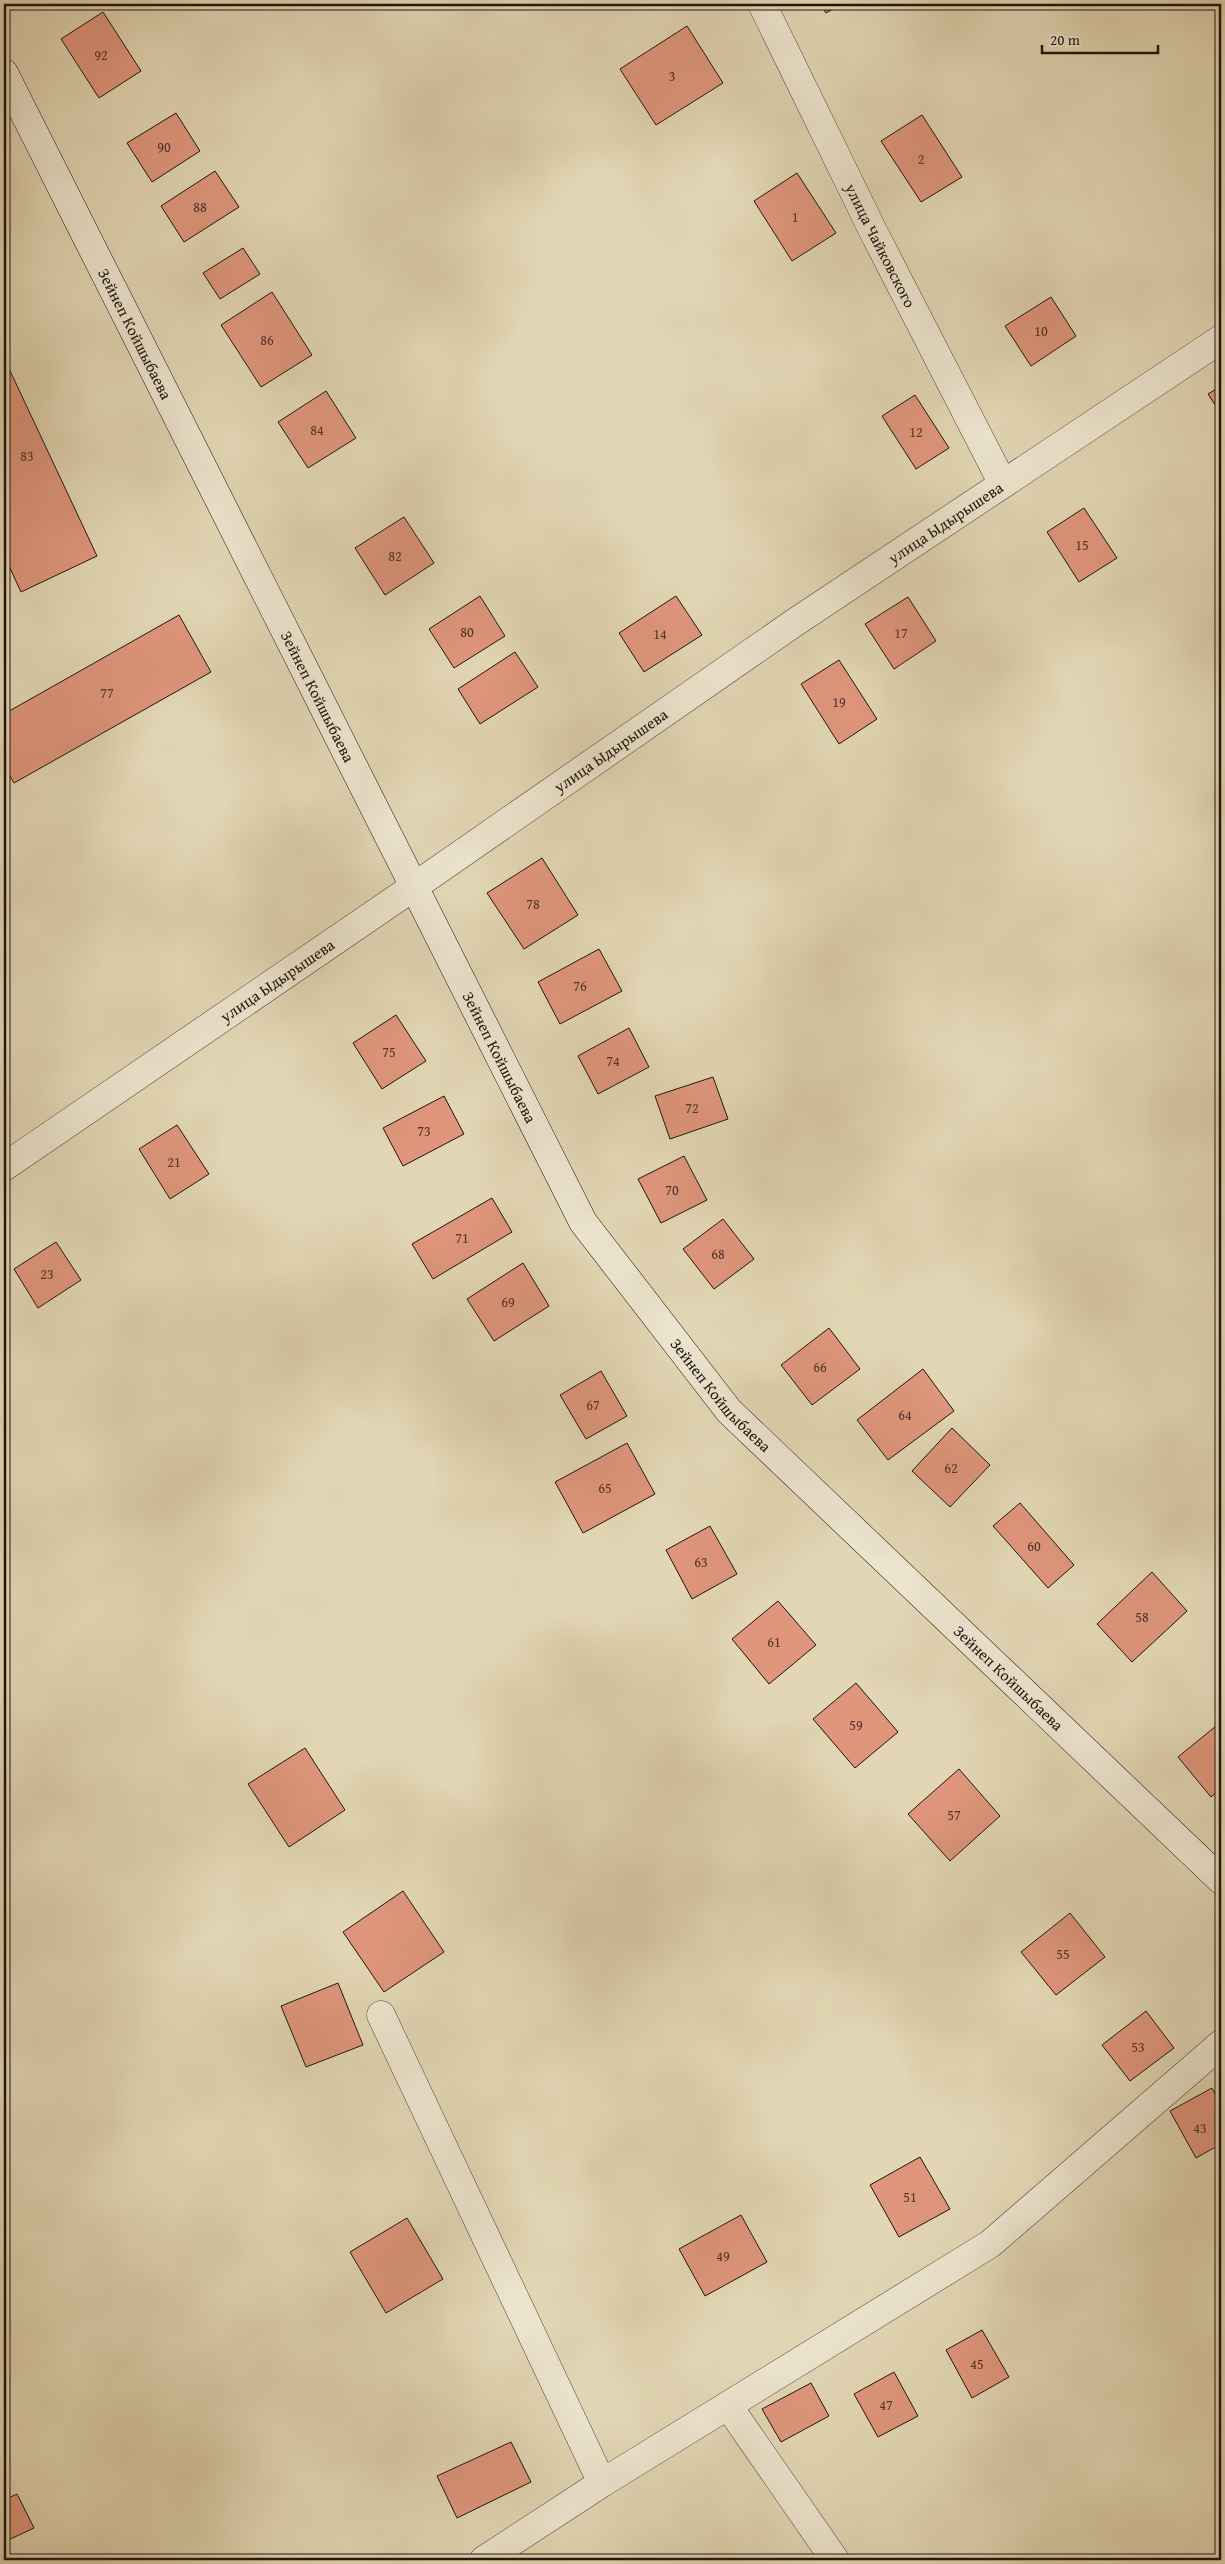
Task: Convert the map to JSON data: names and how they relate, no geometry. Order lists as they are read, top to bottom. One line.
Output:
{"streets":{"street":["улица Чайковского","Зейнеп Койшыбаева","улица Ыдырышева"]},"crossings":[["улица Чайковского","улица Ыдырышева"],["Зейнеп Койшыбаева","улица Ыдырышева"]],"house_numbers":["92","3","90","2","88","1","10","86","84","12","83","15","82","80","17","14","77","19","78","76","75","74","72","73","21","70","71","68","23","69","66","67","64","62","65","60","63","58","61","59","57","55","53","43","51","49","45","47"],"scale_bar":"20 m"}
